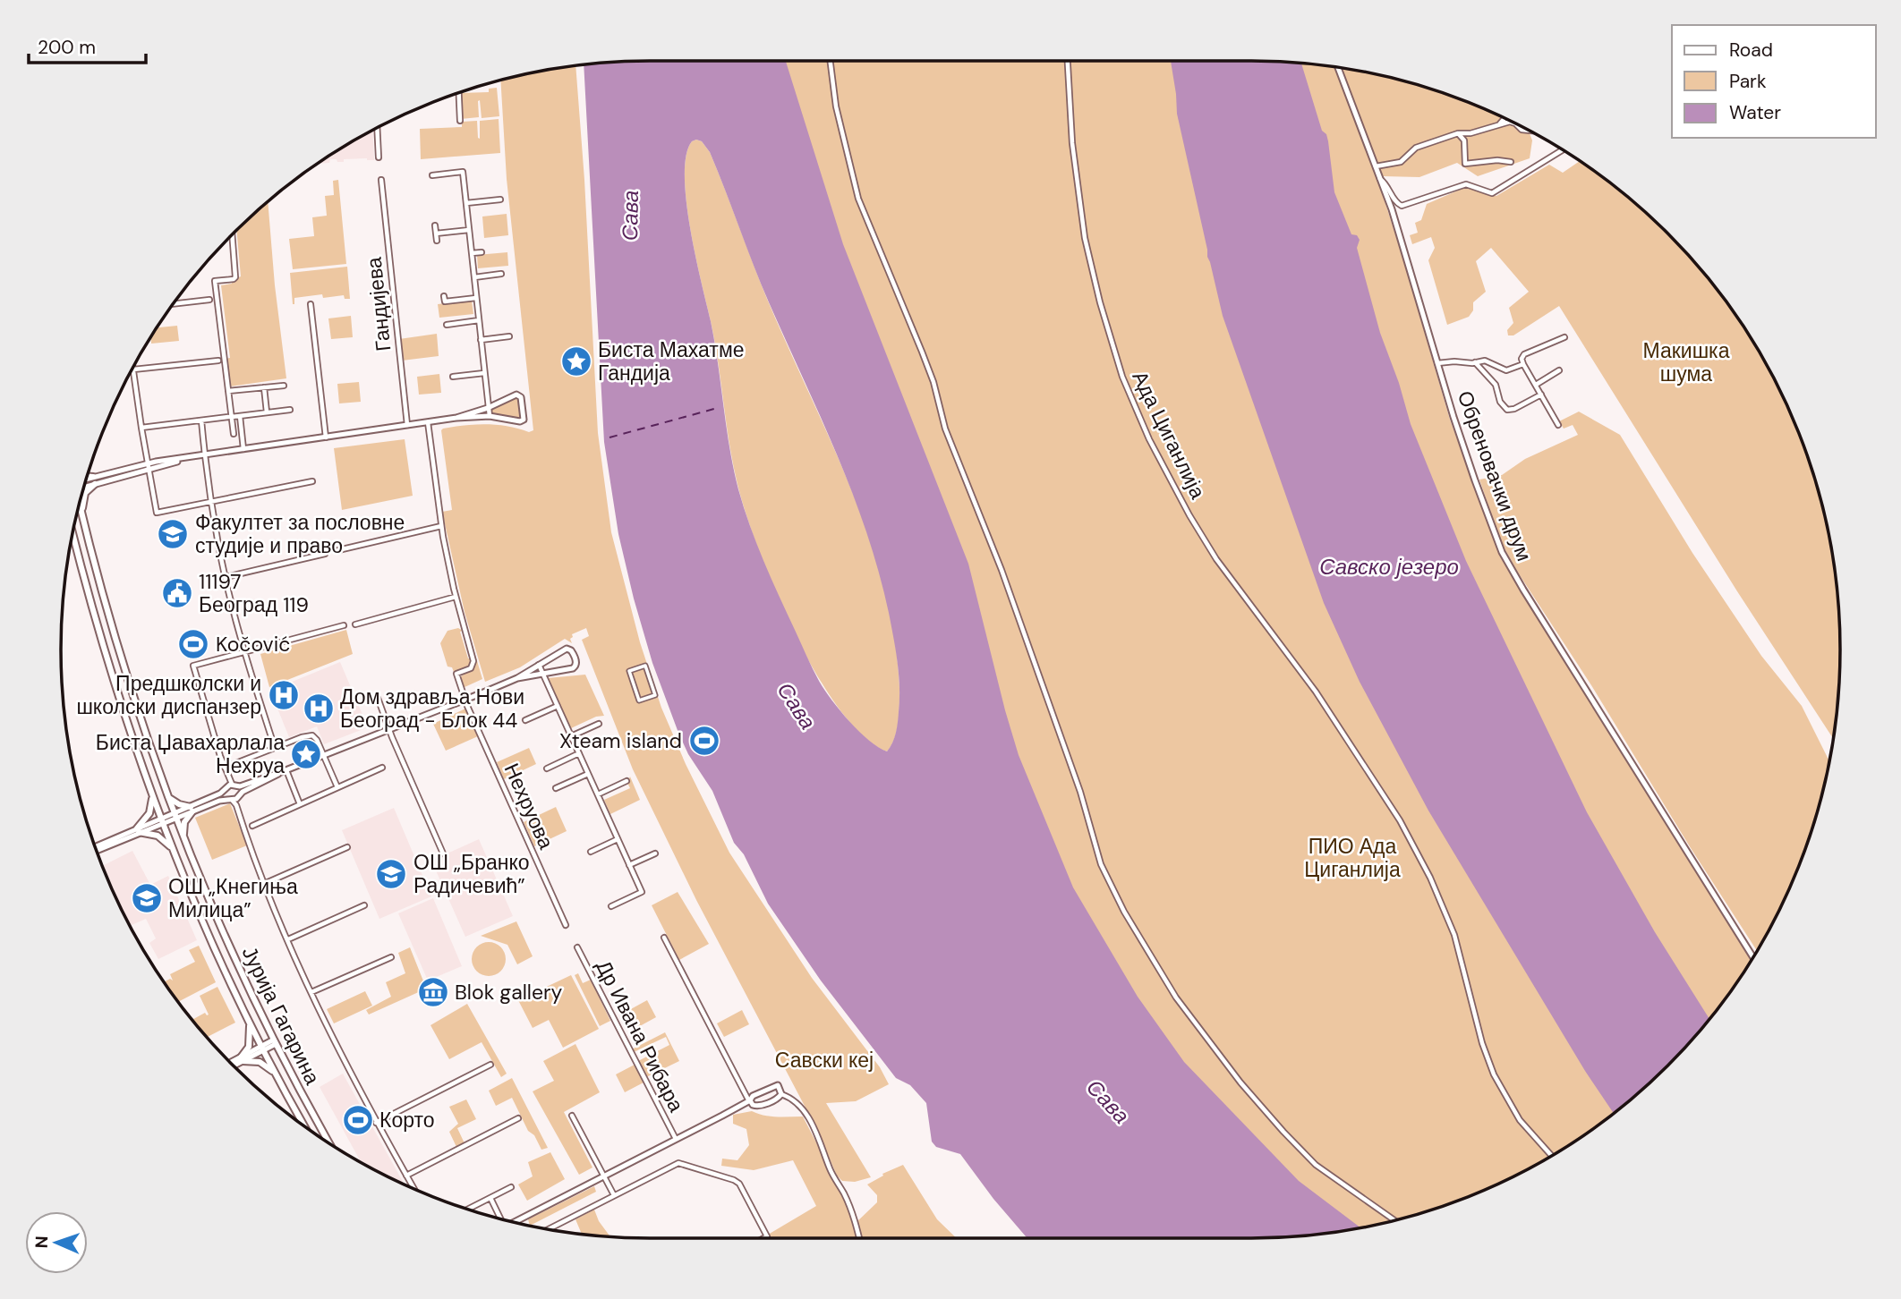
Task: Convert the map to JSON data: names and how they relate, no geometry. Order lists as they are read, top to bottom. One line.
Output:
{"streets":{"main road":["Јурија Гагарина"],"street":["Гандијева","Ада Циганлија","Обреновачки друм","Нехруова","Др Ивана Рибара"]},"water":["Сава","Савско језеро"],"parks":["Макишка шума","ПИО Ада Циганлија","Савски кеј"],"places":{"place":["Биста Махатме Гандија","Биста Џавахарлала Нехруа"],"school or university":["Факултет за пословне студије и право","ОШ „Бранко Радичевић”","ОШ „Кнегиња Милица”"],"public building":["11197 Београд 119"],"sports":["Kočović","Xteam island","Корто"],"hospital":["Предшколски и школски диспанзер","Дом здравља Нови Београд - Блок 44"],"museum":["Blok gallery"]},"legend":["Road","Park","Water"],"scale_bar":"200 m","north":"left"}
